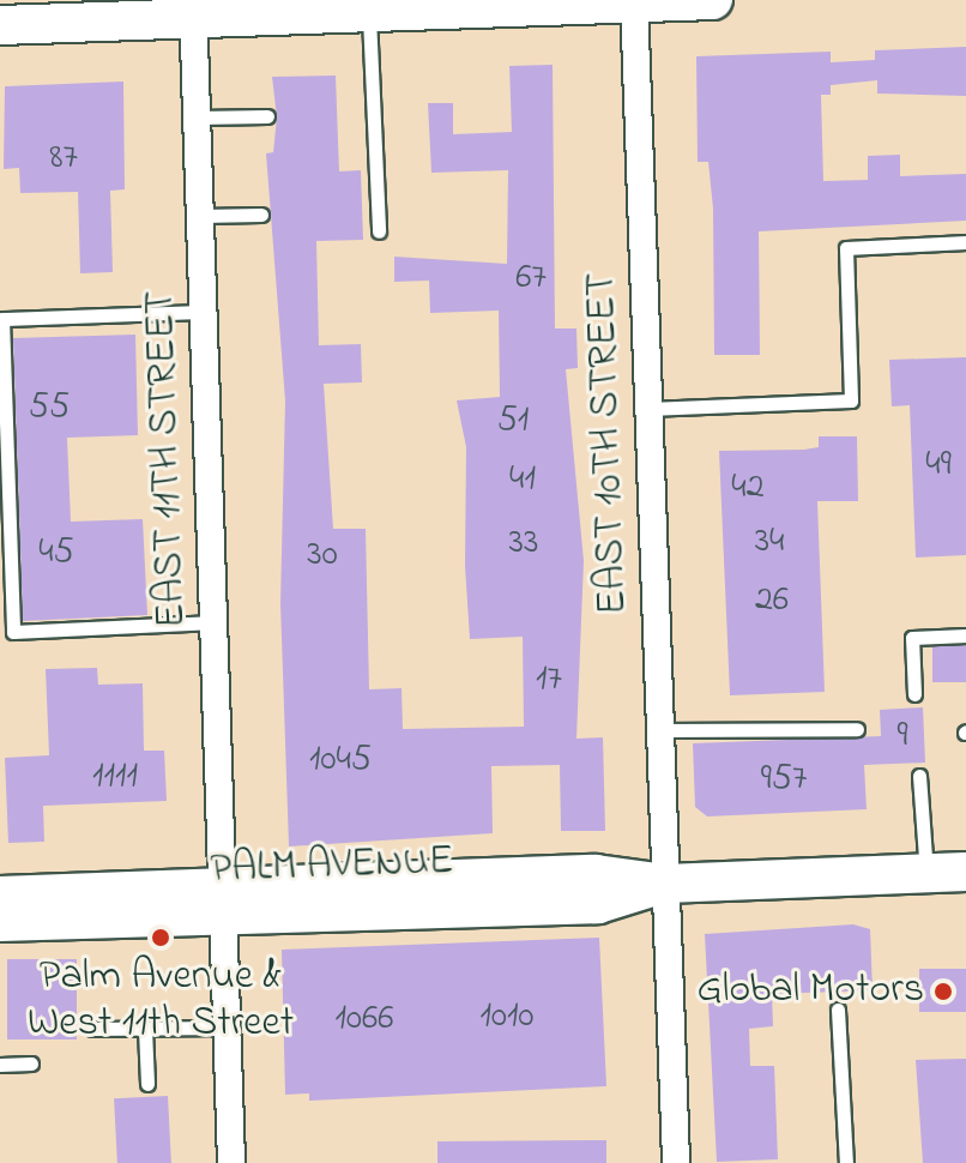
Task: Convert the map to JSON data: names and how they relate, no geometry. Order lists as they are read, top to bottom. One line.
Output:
{"streets":{"main road":["PALM AVENUE"],"street":["EAST 10TH STREET","EAST 11TH STREET"]},"crossings":[["EAST 10TH STREET","PALM AVENUE"],["EAST 11TH STREET","PALM AVENUE"]],"places":["Palm Avenue & West 11th Street","Global Motors"],"house_numbers":["87","67","55","51","49","41","42","34","33","45","30","26","17","9","1045","1111","957","1010","1066"]}
